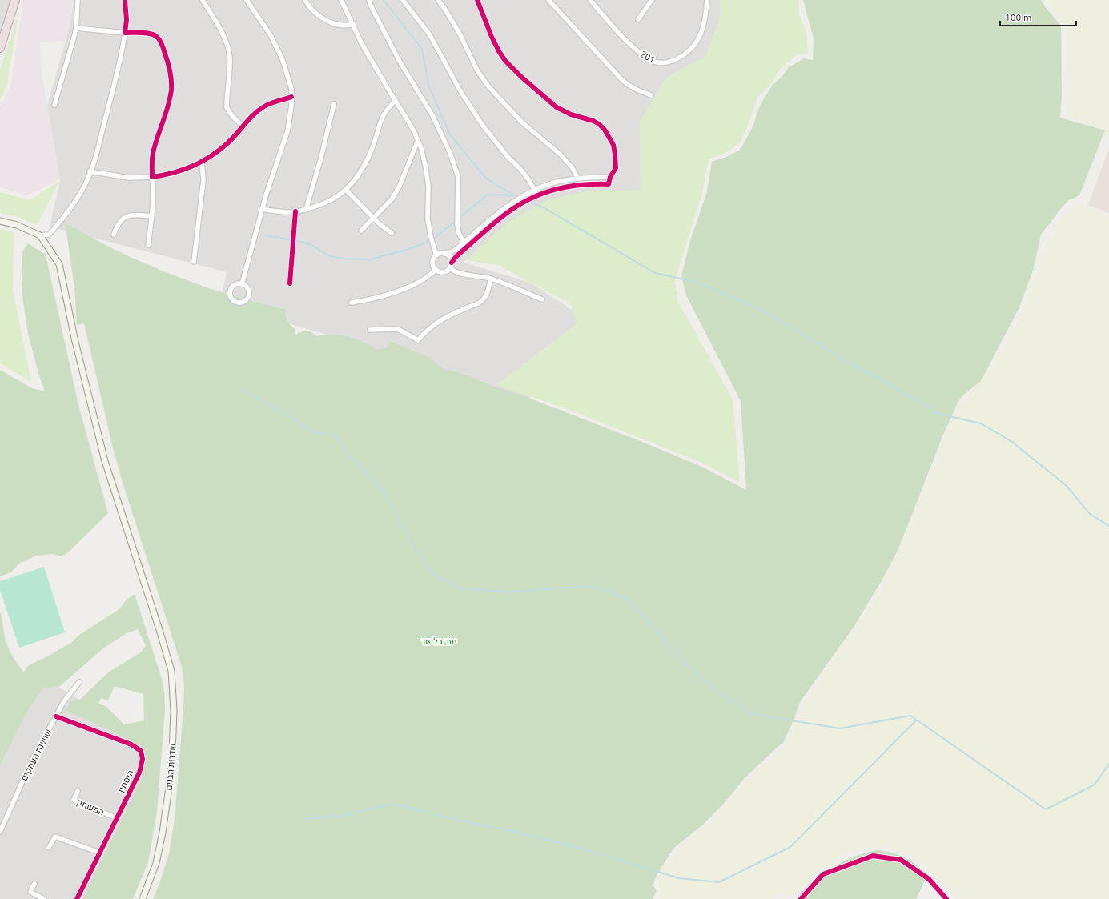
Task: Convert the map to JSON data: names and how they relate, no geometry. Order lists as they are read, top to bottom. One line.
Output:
{"streets":{"main road":["שדרות הבנים"],"street":["201","שושנת העמקים","היסמין","המשחק"]},"crossings":[["שושנת העמקים","היסמין"],["היסמין","המשחק"]],"parks":["יער בלפור"],"scale_bar":"100 m"}
